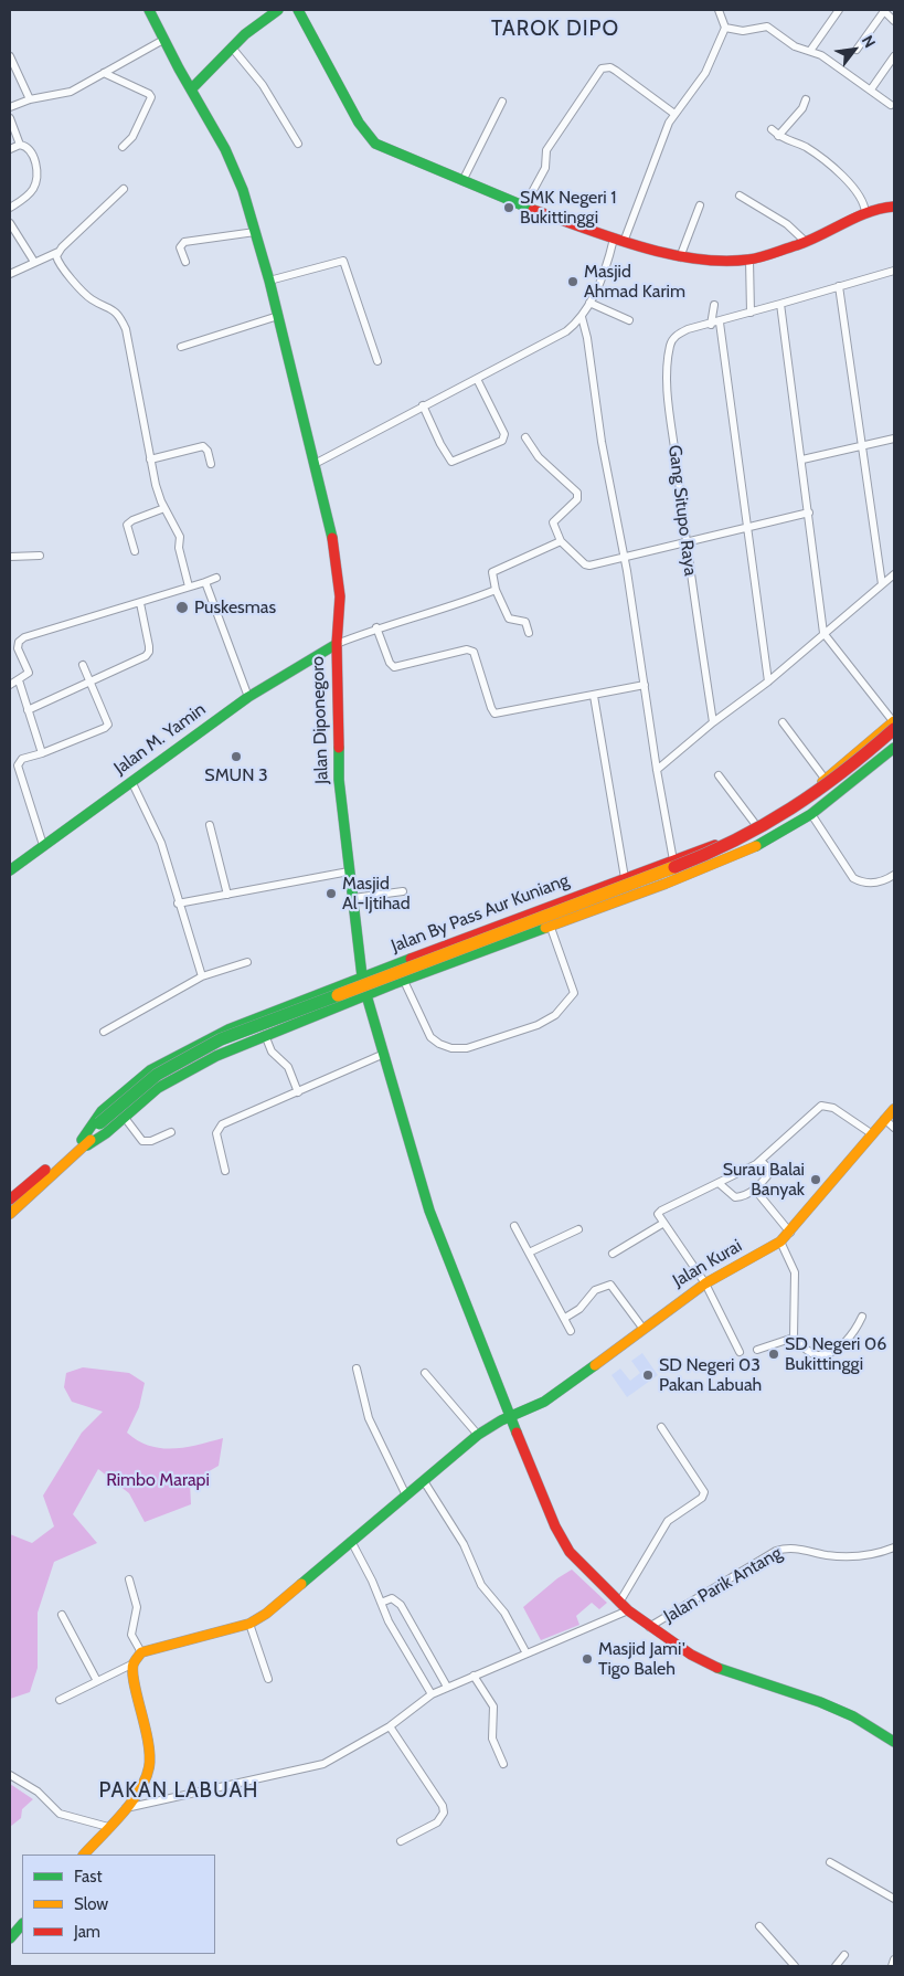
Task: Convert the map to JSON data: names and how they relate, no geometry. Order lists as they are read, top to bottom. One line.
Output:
{"streets":{"main road":["Jalan Diponegoro","Jalan M. Yamin","Jalan By Pass Aur Kuniang","Jalan Kurai"],"street":["Gang Situpo Raya","Jalan Parik Antang"]},"crossings":[["Jalan Diponegoro","Jalan M. Yamin"],["Jalan Diponegoro","Jalan By Pass Aur Kuniang"]],"districts":["TAROK DIPO","PAKAN LABUAH"],"parks":["Rimbo Marapi"],"places":["SMK Negeri 1 Bukittinggi","Masjid Ahmad Karim","Puskesmas","SMUN 3","Masjid Al-Ijtihad","Surau Balai Banyak","SD Negeri 06 Bukittinggi","SD Negeri 03 Pakan Labuah","Masjid Jami' Tigo Baleh"],"legend":["Fast","Slow","Jam"],"north":"top right"}
